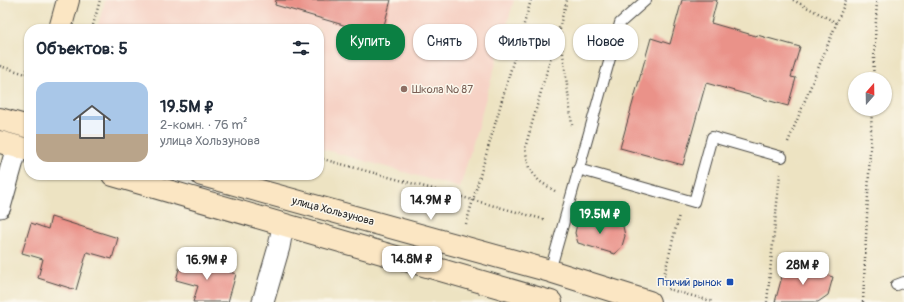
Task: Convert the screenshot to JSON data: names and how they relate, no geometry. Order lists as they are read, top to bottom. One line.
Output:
{"streets":{"main road":["улица Хользунова"]},"places":{"other":["Школа № 87"],"transit":["Птичий рынок"]},"north":"top","page":{"chip":["Купить","Снять","Фильтры","Новое"],"heading":"Объектов: 5","list":[{"name":"19.5M ₽","note":"2-комн. · 76 m² · улица Хользунова"}],"price":["14.9M ₽","19.5M ₽","14.8M ₽","16.9M ₽","28M ₽"]}}
